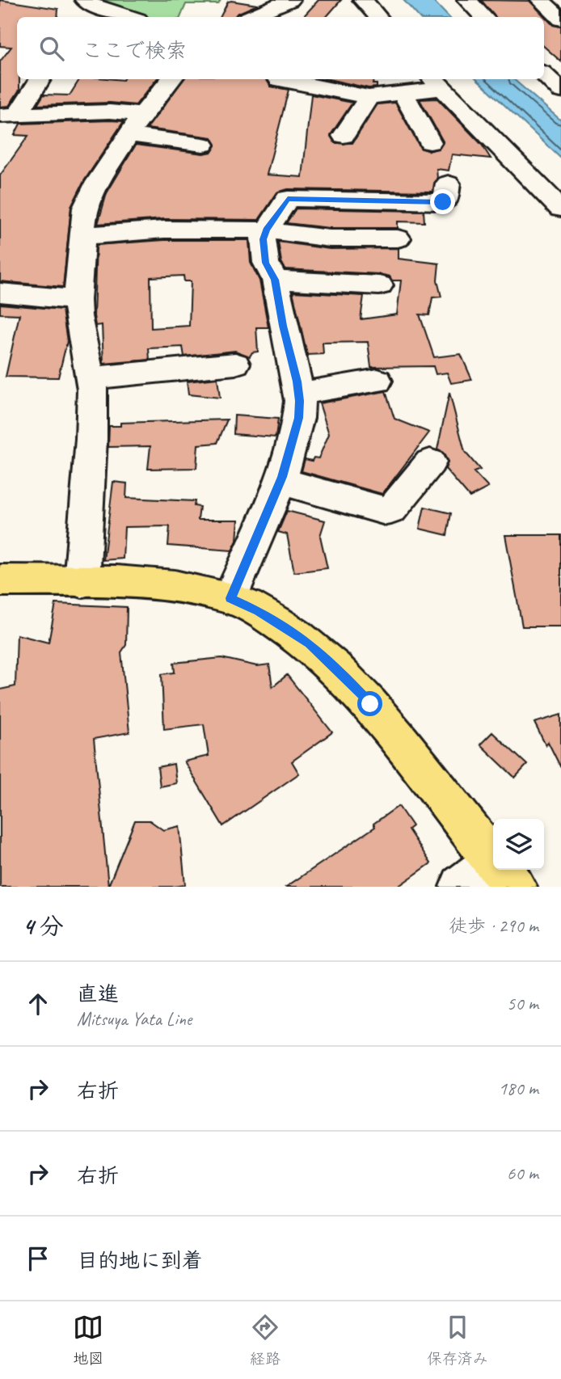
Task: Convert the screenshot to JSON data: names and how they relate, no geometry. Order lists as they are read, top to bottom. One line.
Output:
{"page":{"search":"ここで検索","heading":["4 分","徒歩 · 290 m"],"list":[["直進","Mitsuya Yata Line","50 m"],["右折","180 m"],["右折","60 m"],"目的地に到着"],"nav":["地図","経路","保存済み"]}}
